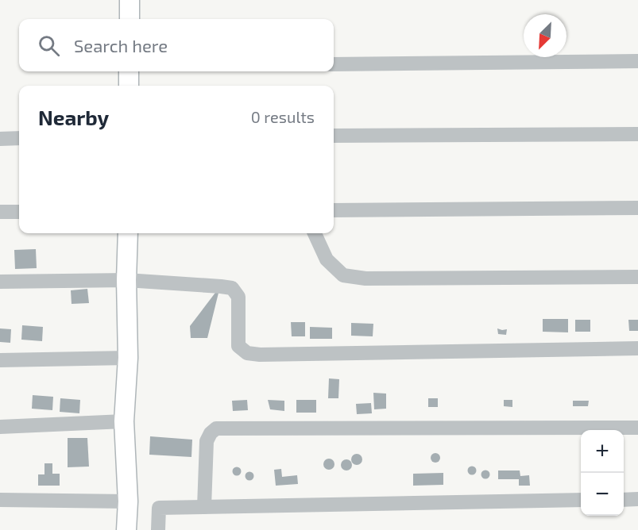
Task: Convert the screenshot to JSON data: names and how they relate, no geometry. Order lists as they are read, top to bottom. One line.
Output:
{"north":"bottom left","page":{"search":"Search here","heading":["Nearby","0 results"],"map_buttons":["+","−"]}}
